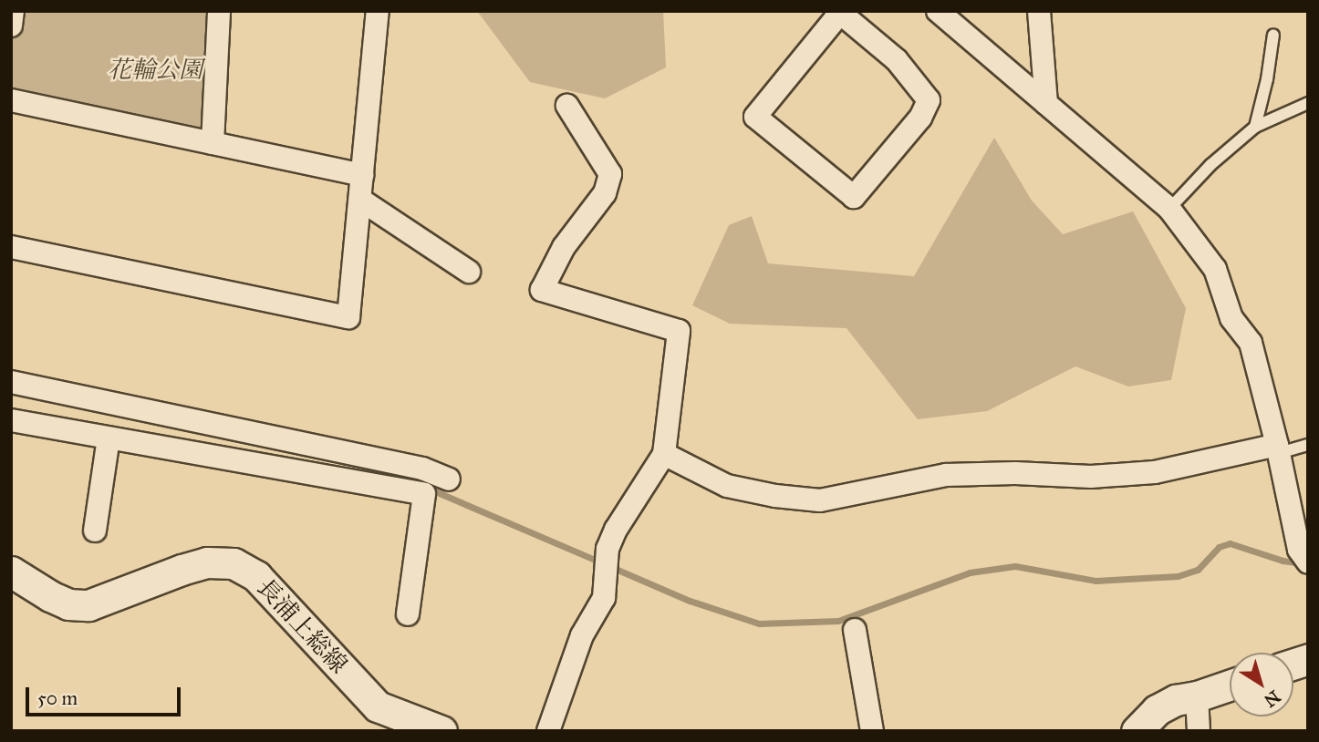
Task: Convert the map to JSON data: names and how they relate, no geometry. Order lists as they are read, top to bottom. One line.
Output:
{"streets":{"main road":["長浦上総線"]},"parks":["花輪公園"],"scale_bar":"50 m","north":"bottom right"}
